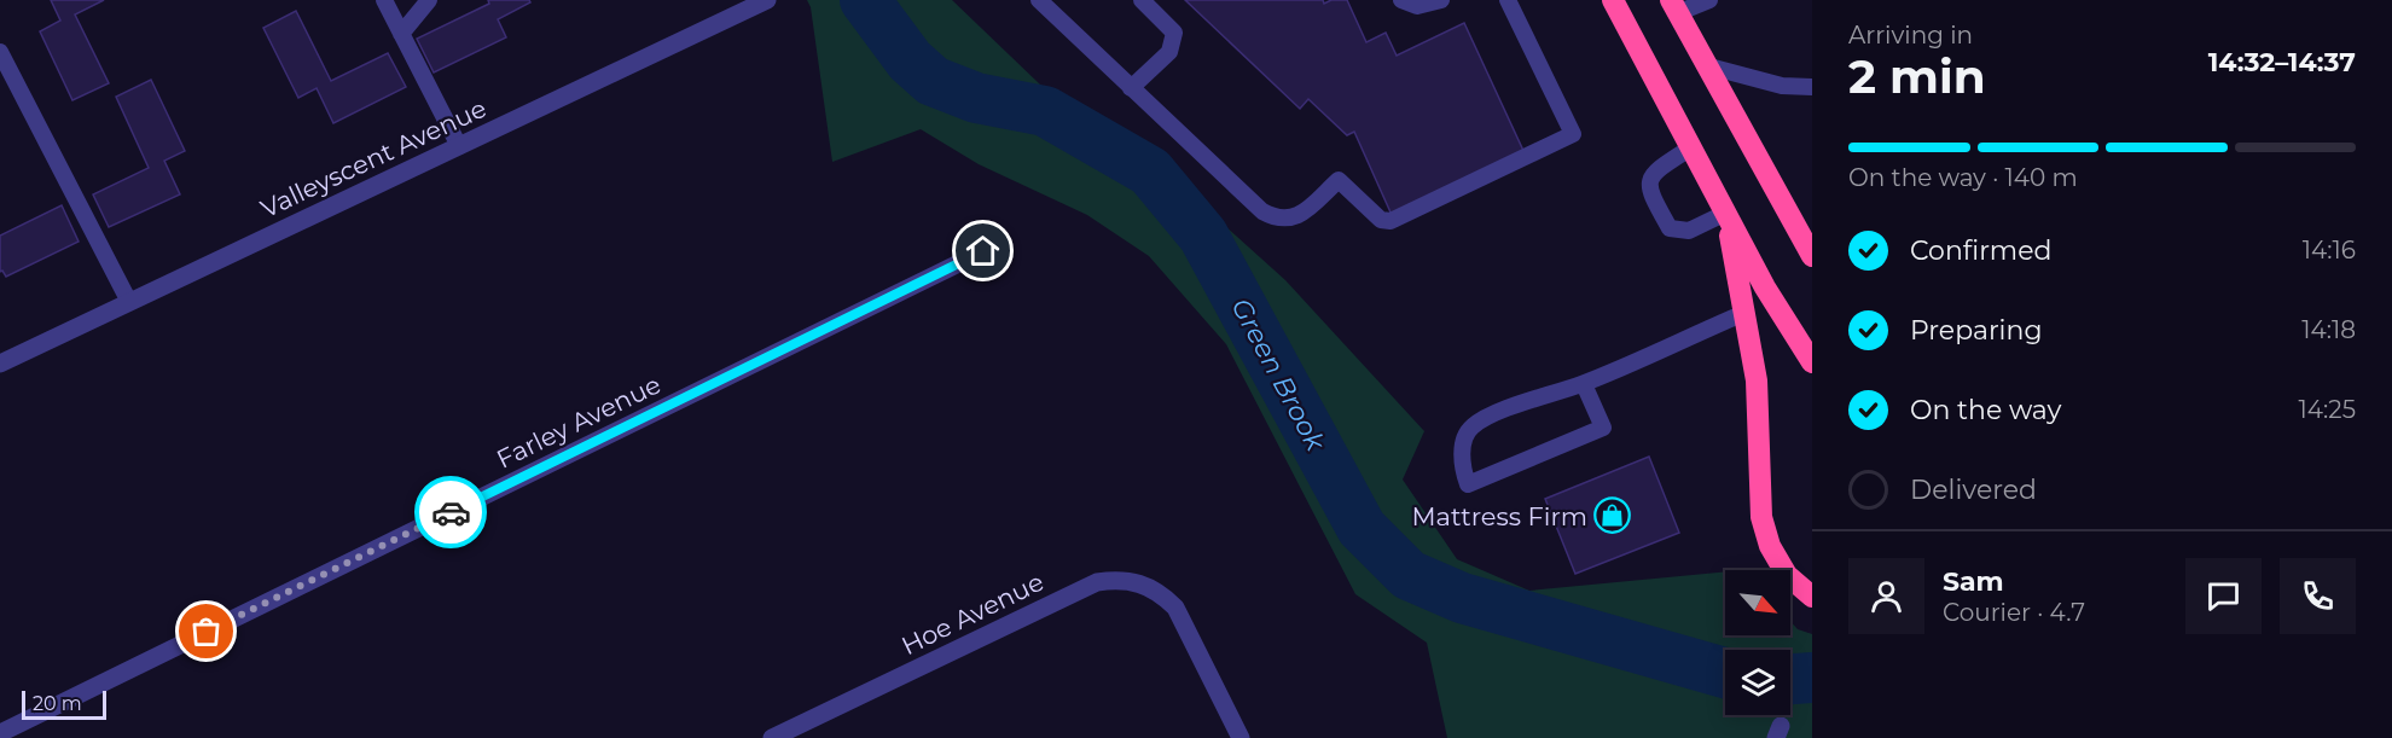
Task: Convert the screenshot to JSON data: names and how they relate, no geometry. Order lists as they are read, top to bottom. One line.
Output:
{"streets":{"street":["Valleyscent Avenue","Farley Avenue","Hoe Avenue"]},"water":["Green Brook"],"places":{"shop":["Mattress Firm"]},"scale_bar":"20 m","north":"bottom right","page":{"heading":["2 min","Arriving in","14:32–14:37"],"panel":["Sam","Courier · 4.7"],"bar":"On the way · 140 m","list":[["Confirmed","14:16"],["Preparing","14:18"],["On the way","14:25"],"Delivered"],"scale":"20 m"}}
